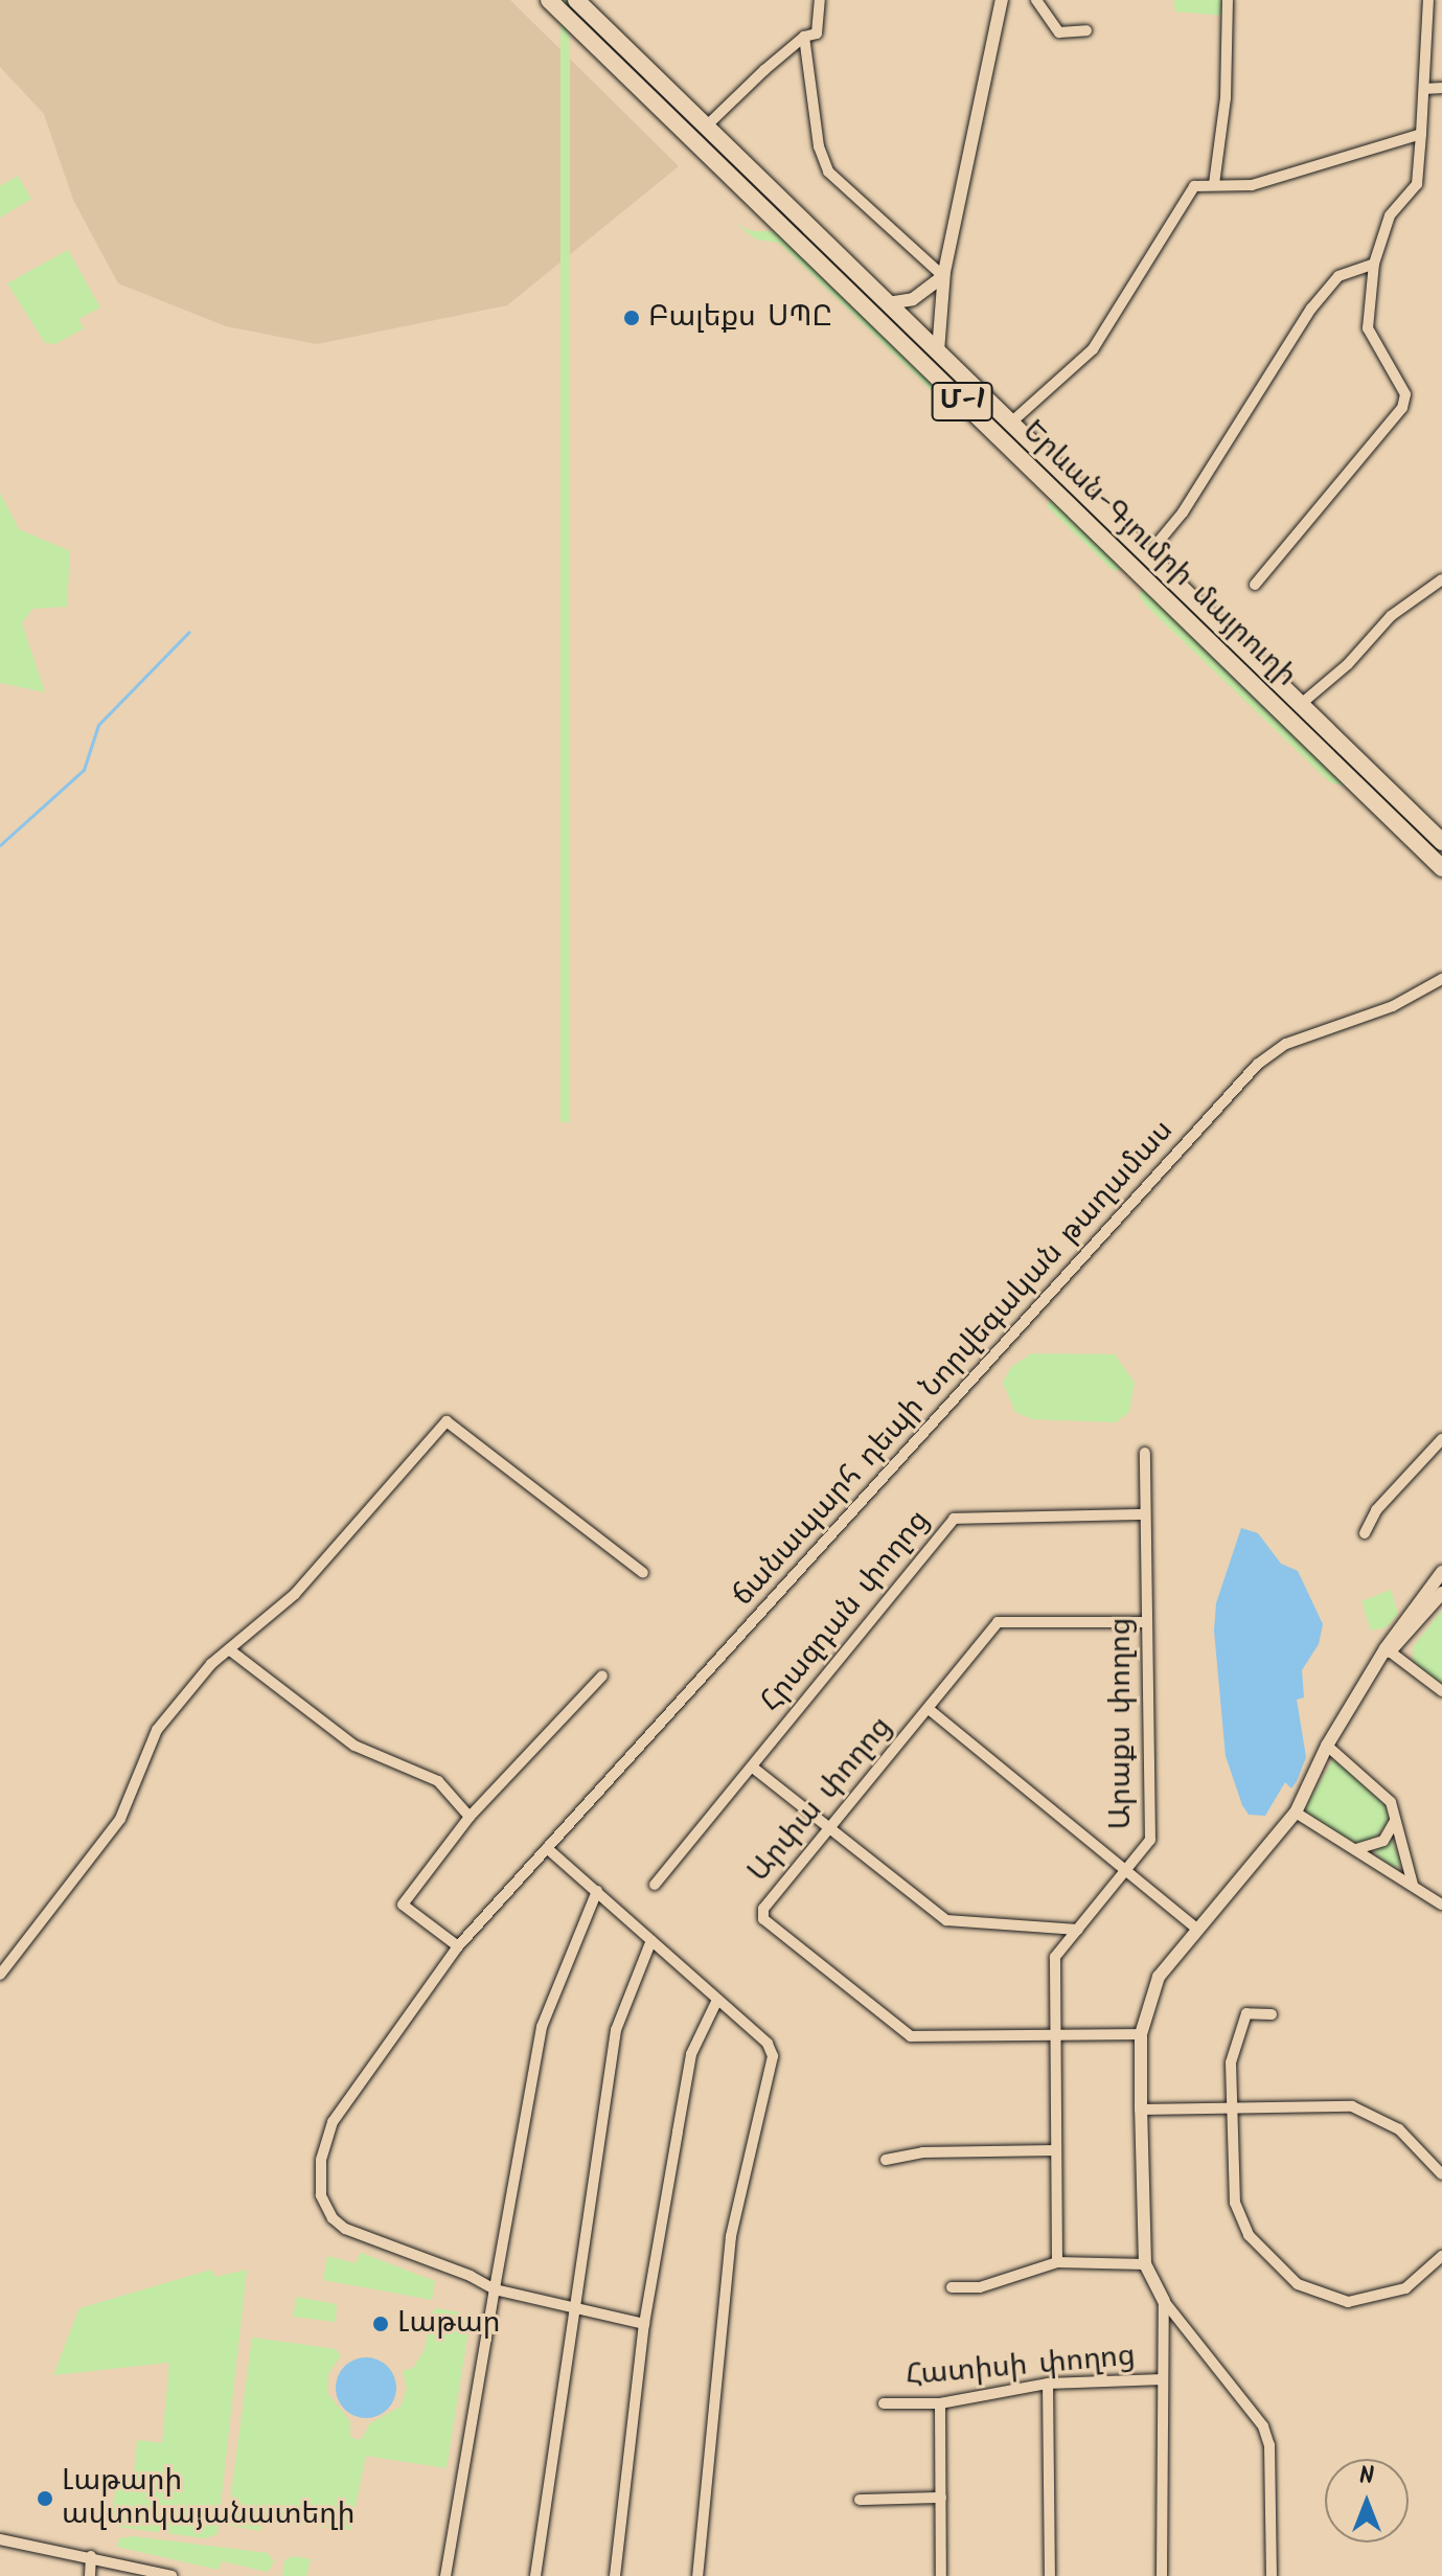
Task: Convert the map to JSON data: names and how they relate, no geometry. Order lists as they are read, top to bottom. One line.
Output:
{"streets":{"highway":["Մ-1","Երևան-Գյումրի մայրուղի"],"street":["ճանապարհ դեպի Նորվեգական թաղամաս","Հրազդան փողոց","Արաքս փողոց","Արփա փողոց","Հատիսի փողոց"]},"crossings":[["Հրազդան փողոց","Արաքս փողոց"],["Արաքս փողոց","Արփա փողոց"]],"places":["Բալեքս ՍՊԸ","Լաթար","Լաթարի ավտոկայանատեղի"],"north":"top"}
